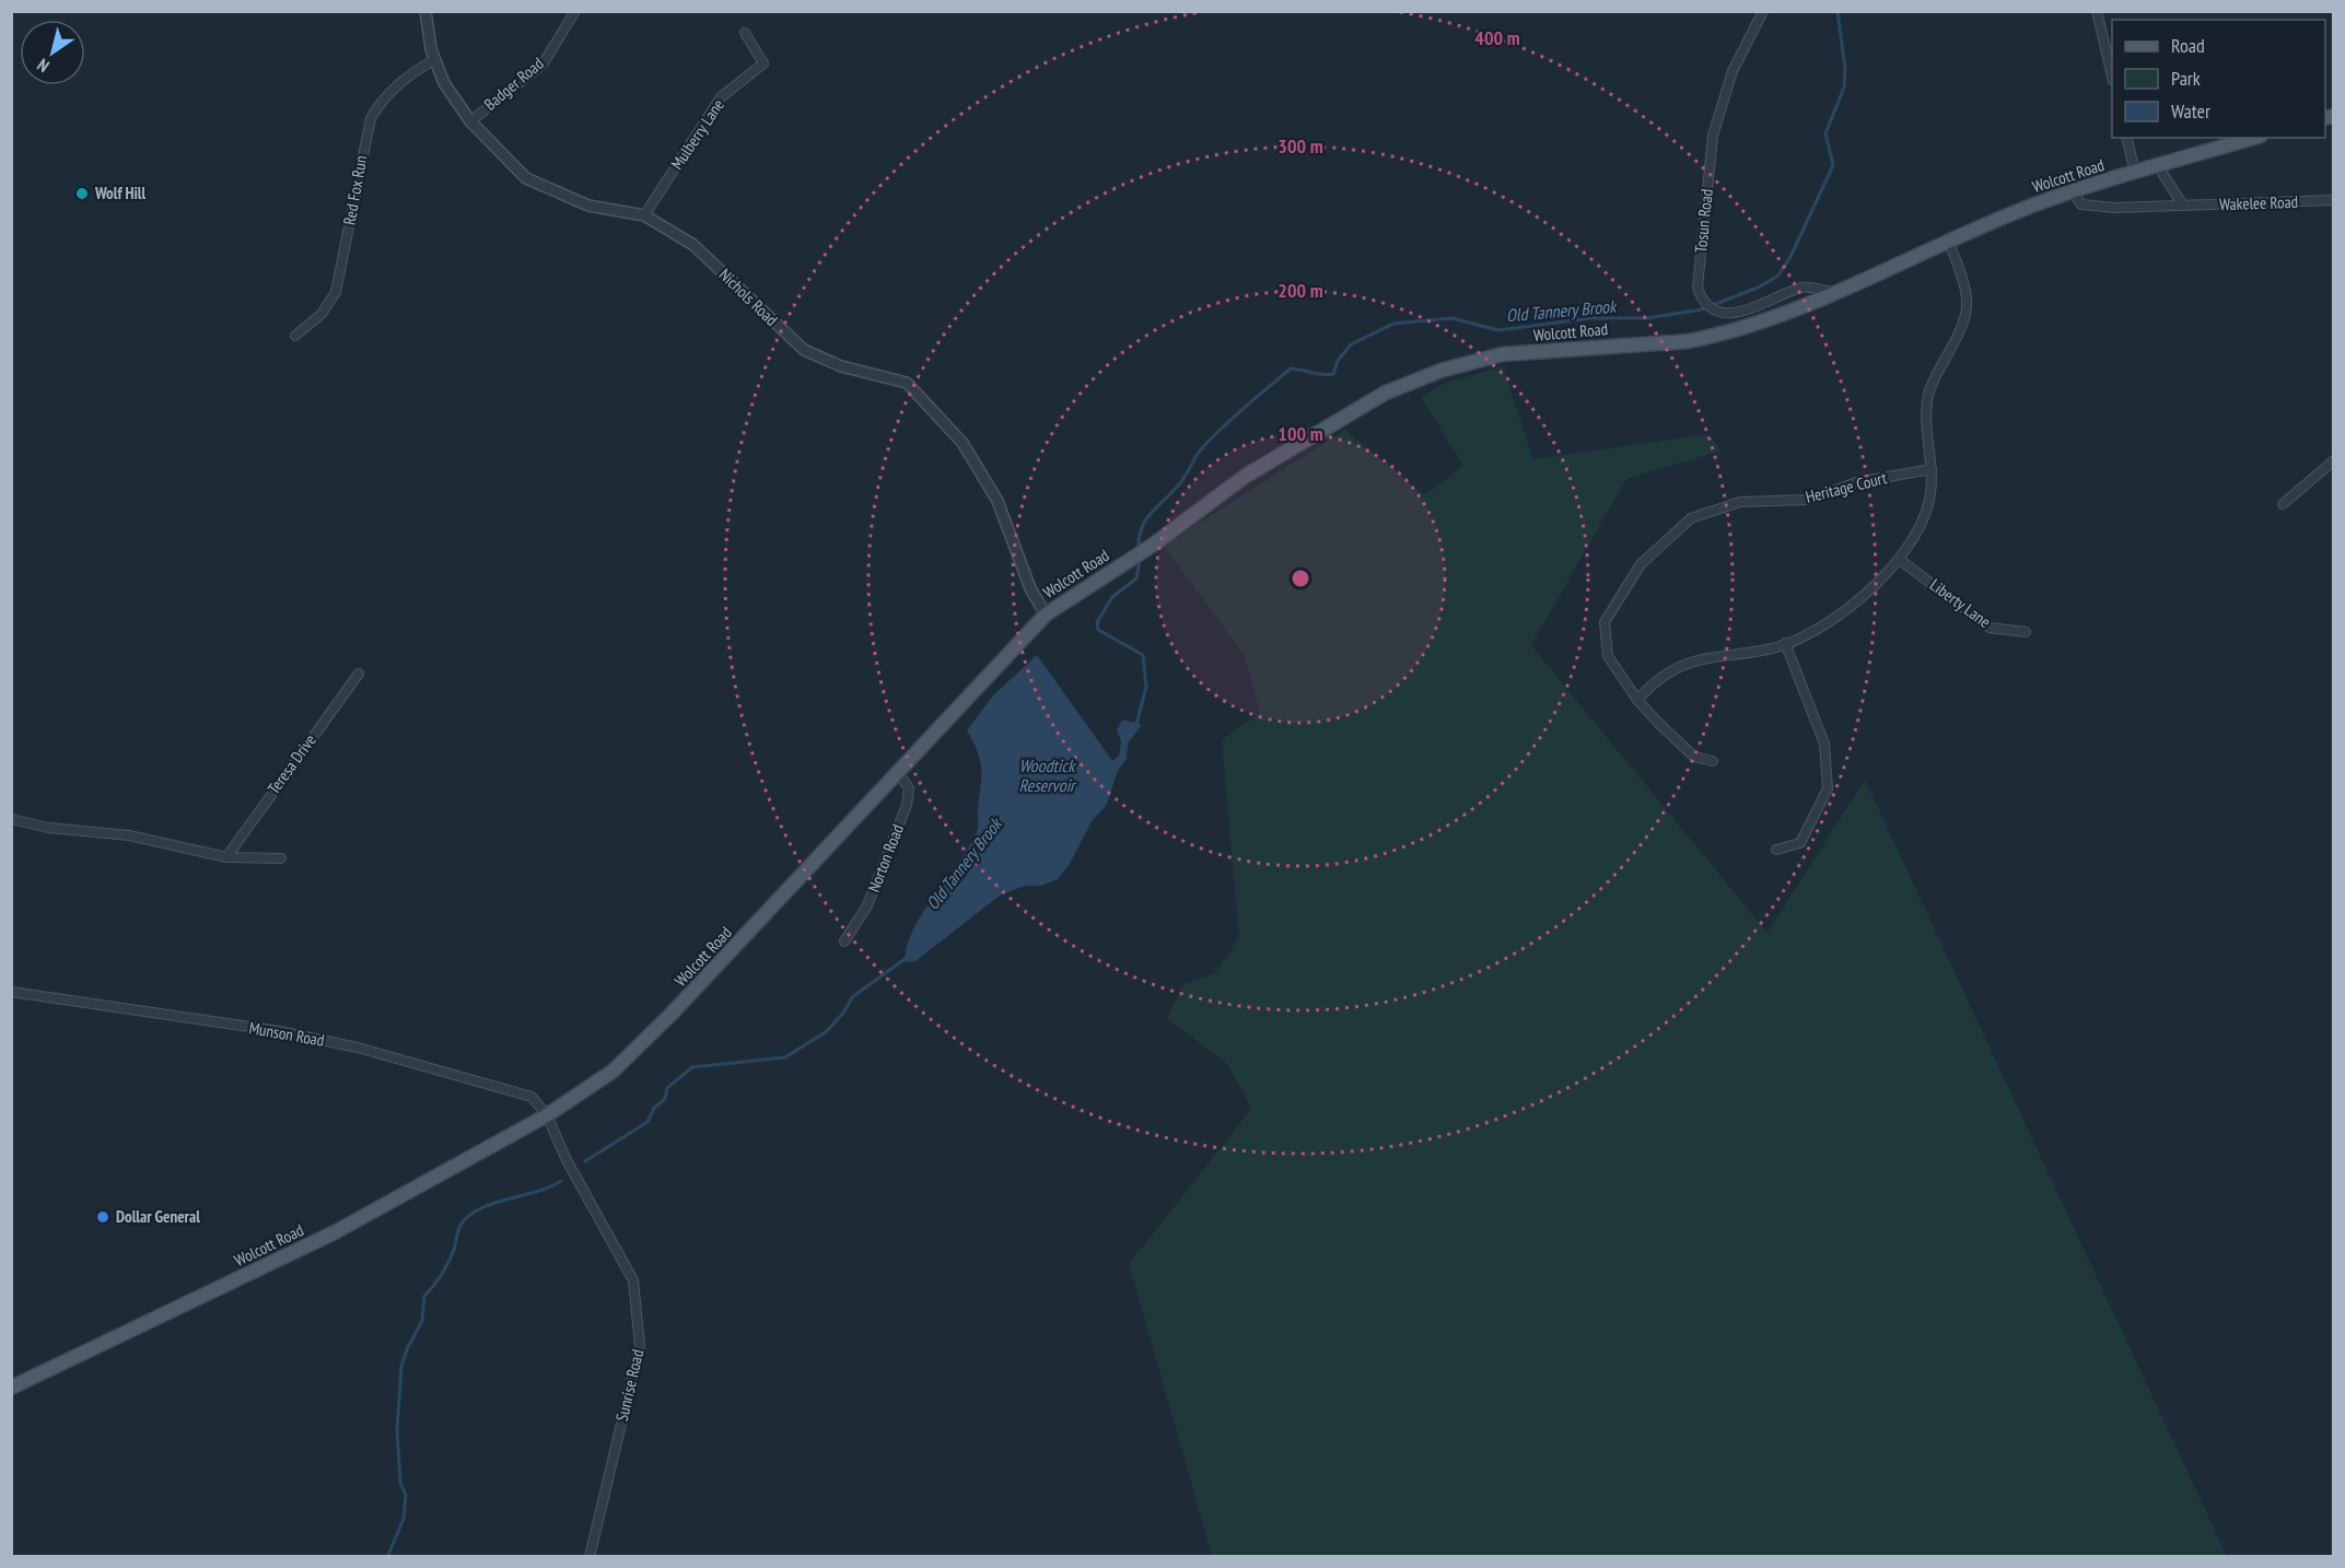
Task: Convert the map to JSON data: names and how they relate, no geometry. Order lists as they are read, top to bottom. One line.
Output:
{"streets":{"main road":["Wolcott Road"],"street":["Badger Road","Mulberry Lane","Red Fox Run","Wakelee Road","Tosun Road","Nichols Road","Heritage Court","Liberty Lane","Teresa Drive","Norton Road","Munson Road","Sunrise Road"]},"crossings":[["Badger Road","Nichols Road"],["Mulberry Lane","Nichols Road"],["Wolcott Road","Wakelee Road"],["Wolcott Road","Tosun Road"],["Wolcott Road","Nichols Road"],["Wolcott Road","Norton Road"],["Wolcott Road","Munson Road"],["Wolcott Road","Sunrise Road"],["Red Fox Run","Nichols Road"],["Munson Road","Sunrise Road"]],"water":["Old Tannery Brook","Woodtick Reservoir"],"places":["Wolf Hill","Dollar General"],"legend":["Road","Park","Water"],"north":"bottom left","rings":["400 m","300 m","200 m","100 m"]}
